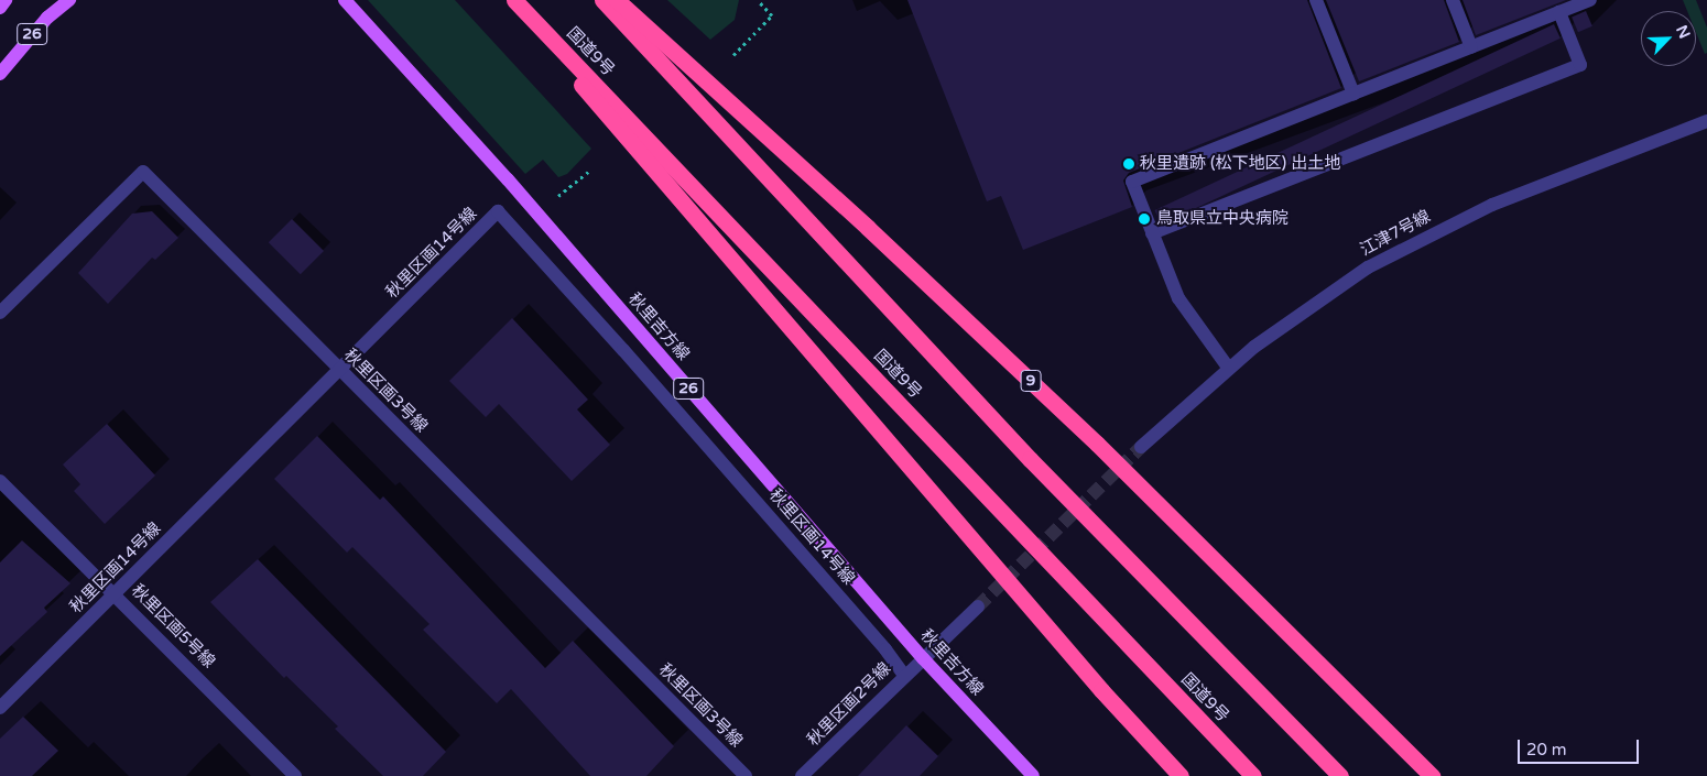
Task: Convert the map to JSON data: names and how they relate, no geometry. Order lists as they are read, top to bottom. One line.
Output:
{"streets":{"highway":["国道9号","9"],"main road":["26","秋里吉方線"],"street":["江津7号線","秋里区画14号線","秋里区画3号線","秋里区画5号線","秋里区画2号線"]},"crossings":[["秋里区画14号線","秋里区画3号線"],["秋里区画14号線","秋里区画5号線"],["秋里区画14号線","秋里区画2号線"],["秋里吉方線","秋里区画2号線"]],"places":["秋里遺跡 (松下地区) 出土地","鳥取県立中央病院"],"scale_bar":"20 m","north":"top right"}
